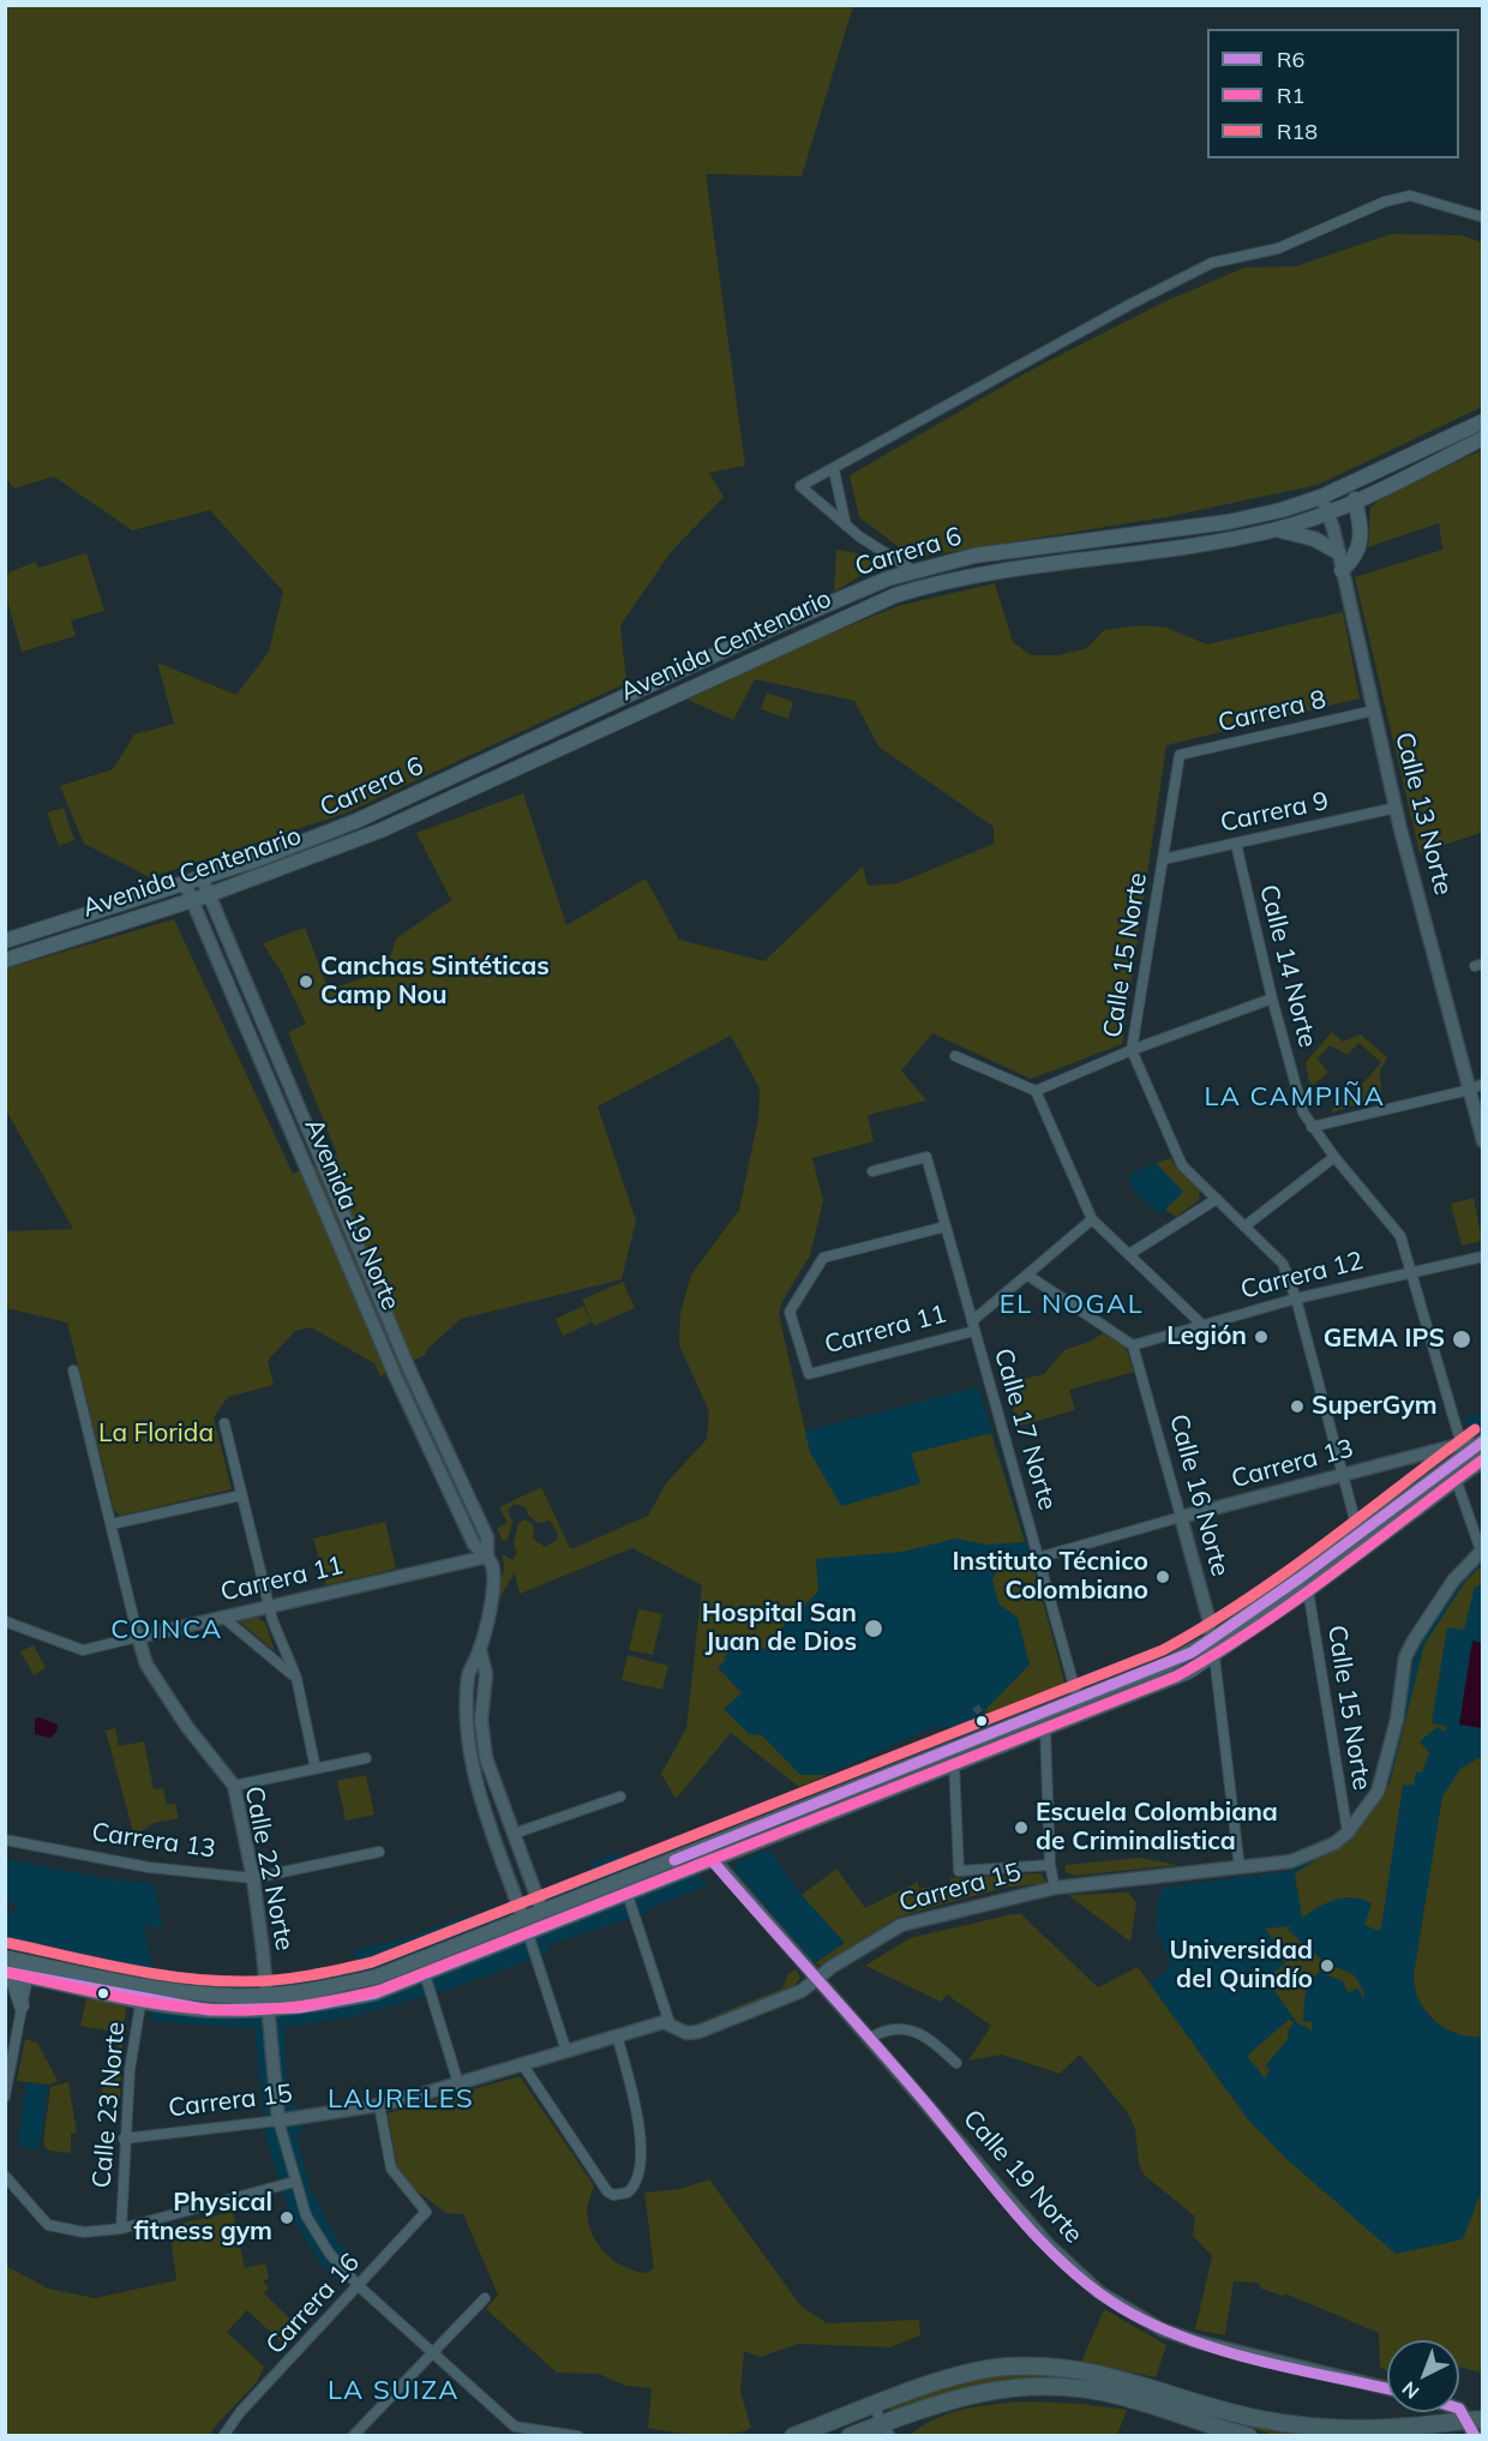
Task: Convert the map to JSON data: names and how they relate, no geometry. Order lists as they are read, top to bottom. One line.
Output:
{"streets":{"main road":["Carrera 6","Avenida Centenario"],"street":["Carrera 8","Carrera 9","Calle 13 Norte","Calle 15 Norte","Calle 14 Norte","Avenida 19 Norte","Carrera 12","Carrera 11","Calle 17 Norte","Carrera 13","Calle 16 Norte","Calle 22 Norte","Carrera 15","Calle 23 Norte","Calle 19 Norte","Carrera 16"]},"crossings":[["Carrera 6","Calle 13 Norte"],["Carrera 6","Avenida 19 Norte"],["Avenida Centenario","Calle 13 Norte"],["Avenida Centenario","Avenida 19 Norte"],["Carrera 8","Calle 13 Norte"],["Carrera 8","Calle 15 Norte"],["Carrera 9","Calle 13 Norte"],["Carrera 9","Calle 15 Norte"],["Carrera 9","Calle 14 Norte"],["Calle 15 Norte","Carrera 12"],["Calle 15 Norte","Carrera 13"],["Calle 15 Norte","Carrera 15"],["Calle 14 Norte","Carrera 12"],["Calle 14 Norte","Carrera 13"],["Avenida 19 Norte","Carrera 11"],["Carrera 12","Calle 16 Norte"],["Carrera 11","Calle 17 Norte"],["Carrera 11","Calle 22 Norte"],["Calle 17 Norte","Carrera 13"],["Carrera 13","Calle 16 Norte"],["Carrera 13","Calle 22 Norte"],["Calle 16 Norte","Carrera 15"],["Calle 22 Norte","Carrera 15"],["Calle 22 Norte","Carrera 16"],["Carrera 15","Calle 23 Norte"],["Carrera 15","Calle 19 Norte"],["Carrera 15","Carrera 16"]],"districts":["LA CAMPIÑA","EL NOGAL","COINCA","LAURELES","LA SUIZA"],"parks":["La Florida"],"places":["Canchas Sintéticas Camp Nou","Legión","GEMA IPS","SuperGym","Instituto Técnico Colombiano","Hospital San Juan de Dios","Escuela Colombiana de Criminalistica","Universidad del Quindío","Physical fitness gym"],"lines":["transit line R18","transit line R6","transit line R1"],"legend":["R6","R1","R18"],"north":"bottom left"}
